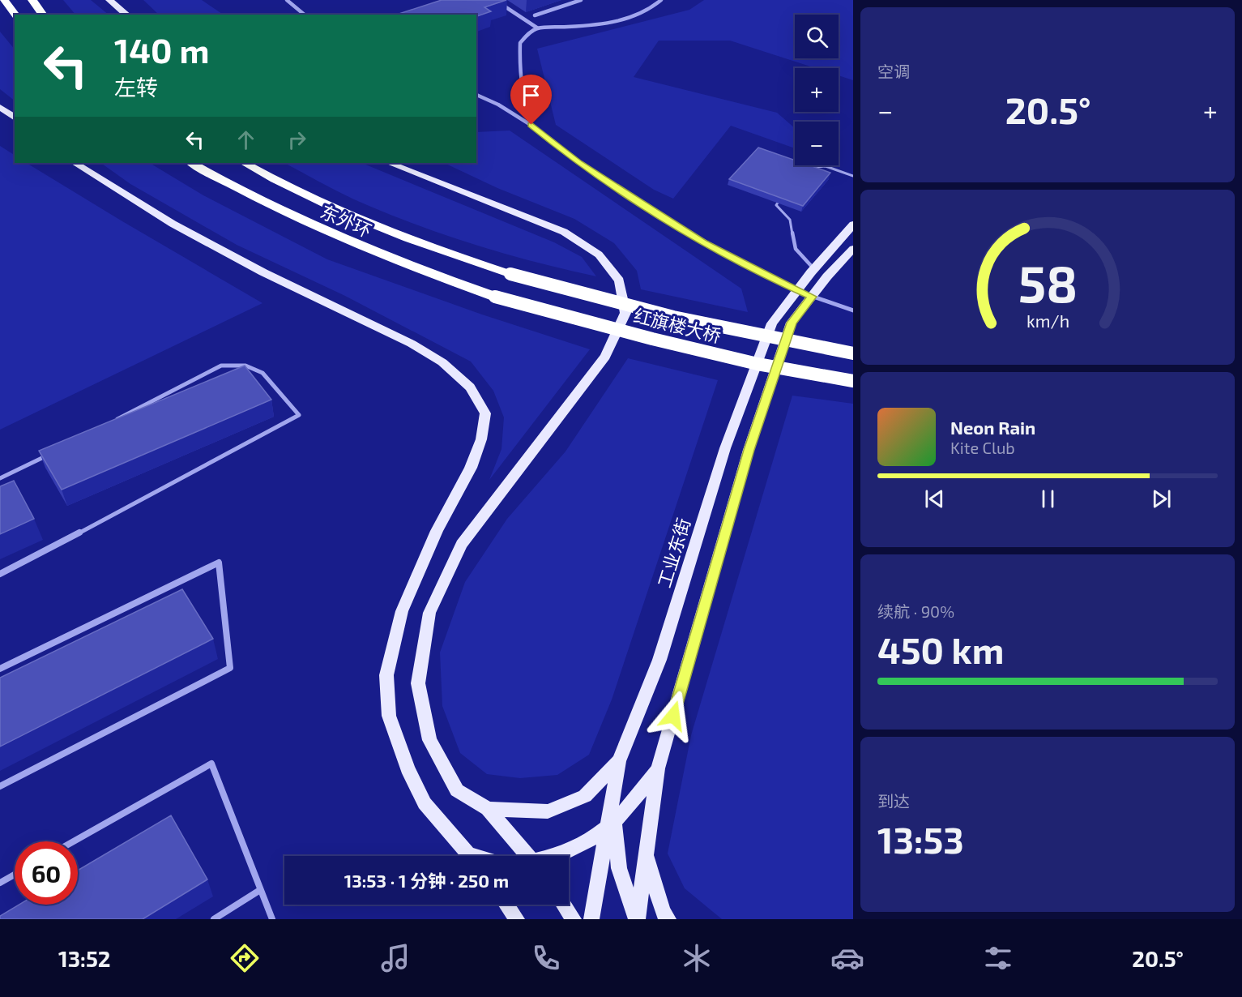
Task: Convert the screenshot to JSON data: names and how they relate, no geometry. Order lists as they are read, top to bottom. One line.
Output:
{"streets":{"highway":["东外环","红旗楼大桥"],"main road":["工业东街"]},"crossings":[["东外环","红旗楼大桥"]],"page":{"tile":["空调",["续航 · 90%","450 km"],["到达","13:53"]],"map_buttons":["+","−"],"turn":["140 m","左转"],"heat":["−","20.5°","+"],"song":["Neon Rain","Kite Club"],"limit":"60","trip":"13:53 · 1 分钟 · 250 m","tabs":["13:52","20.5°"],"gauge":["58","km/h"]}}
